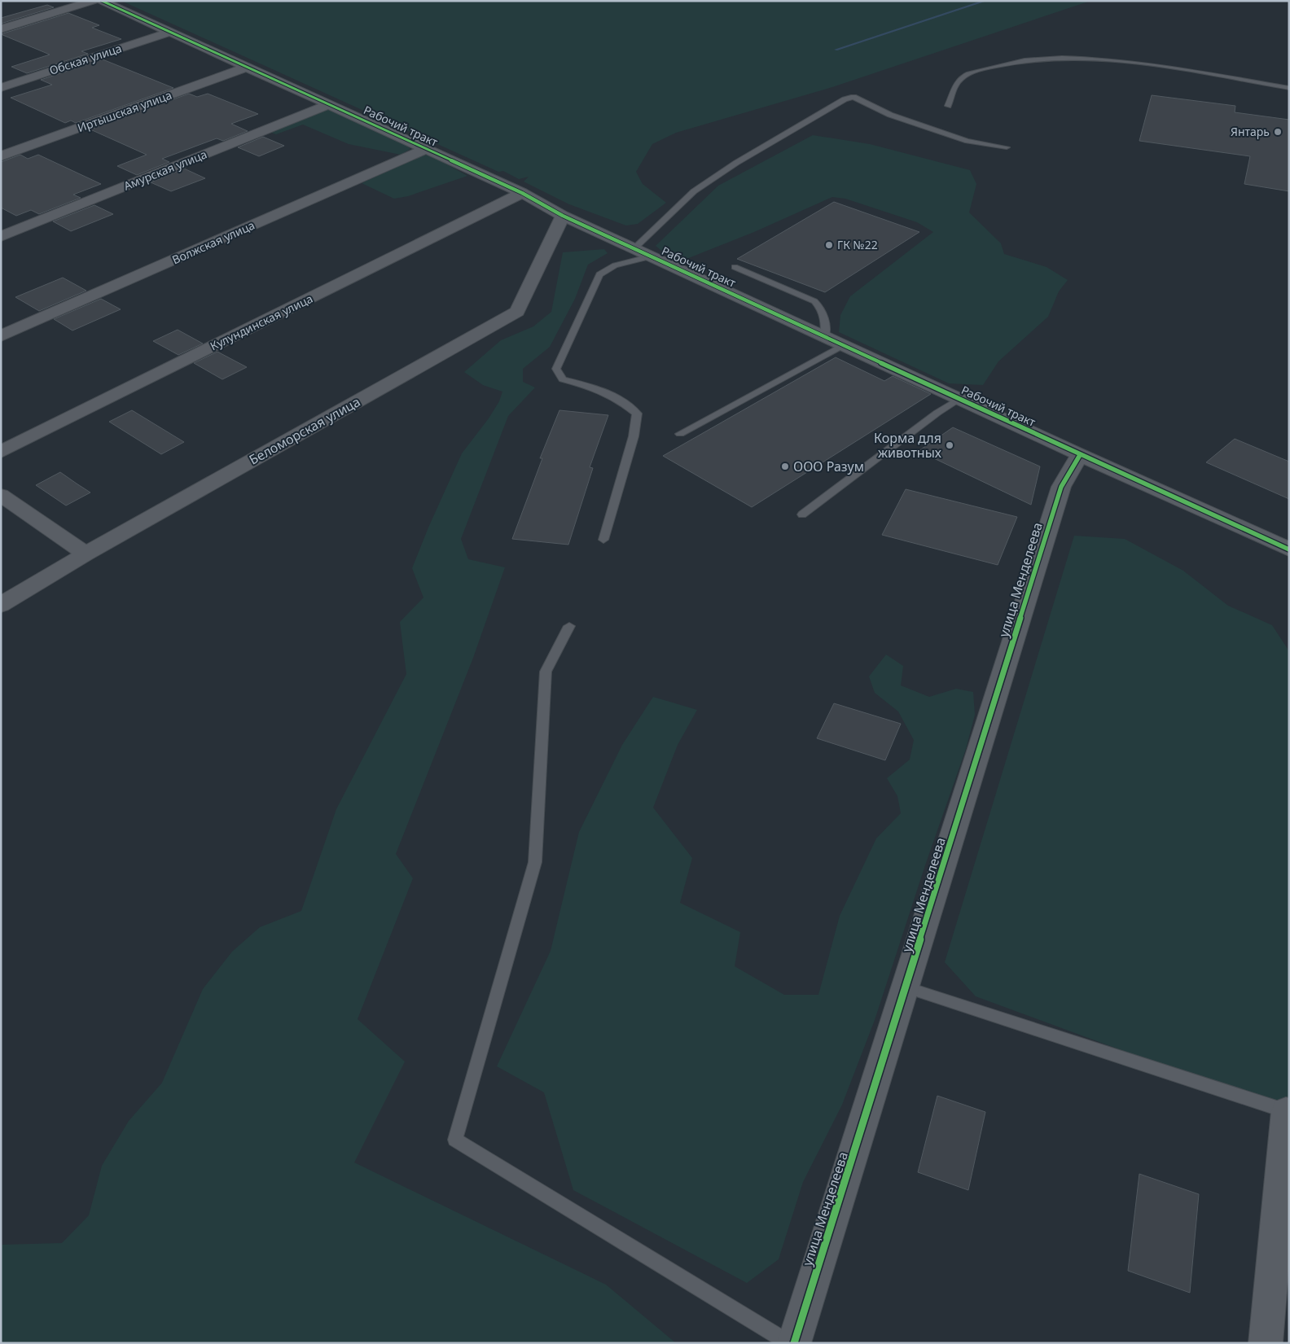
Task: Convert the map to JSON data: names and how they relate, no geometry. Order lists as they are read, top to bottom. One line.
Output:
{"streets":{"street":["Обская улица","Иртышская улица","Рабочий тракт","Амурская улица","Волжская улица","Кулундинская улица","Беломорская улица","улица Менделеева"]},"crossings":[["Обская улица","Рабочий тракт"],["Иртышская улица","Рабочий тракт"],["Рабочий тракт","Амурская улица"],["Рабочий тракт","Волжская улица"],["Рабочий тракт","Кулундинская улица"],["Рабочий тракт","Беломорская улица"],["Рабочий тракт","улица Менделеева"]],"places":["Янтарь","ГК №22","Корма для животных","ООО Разум"]}
